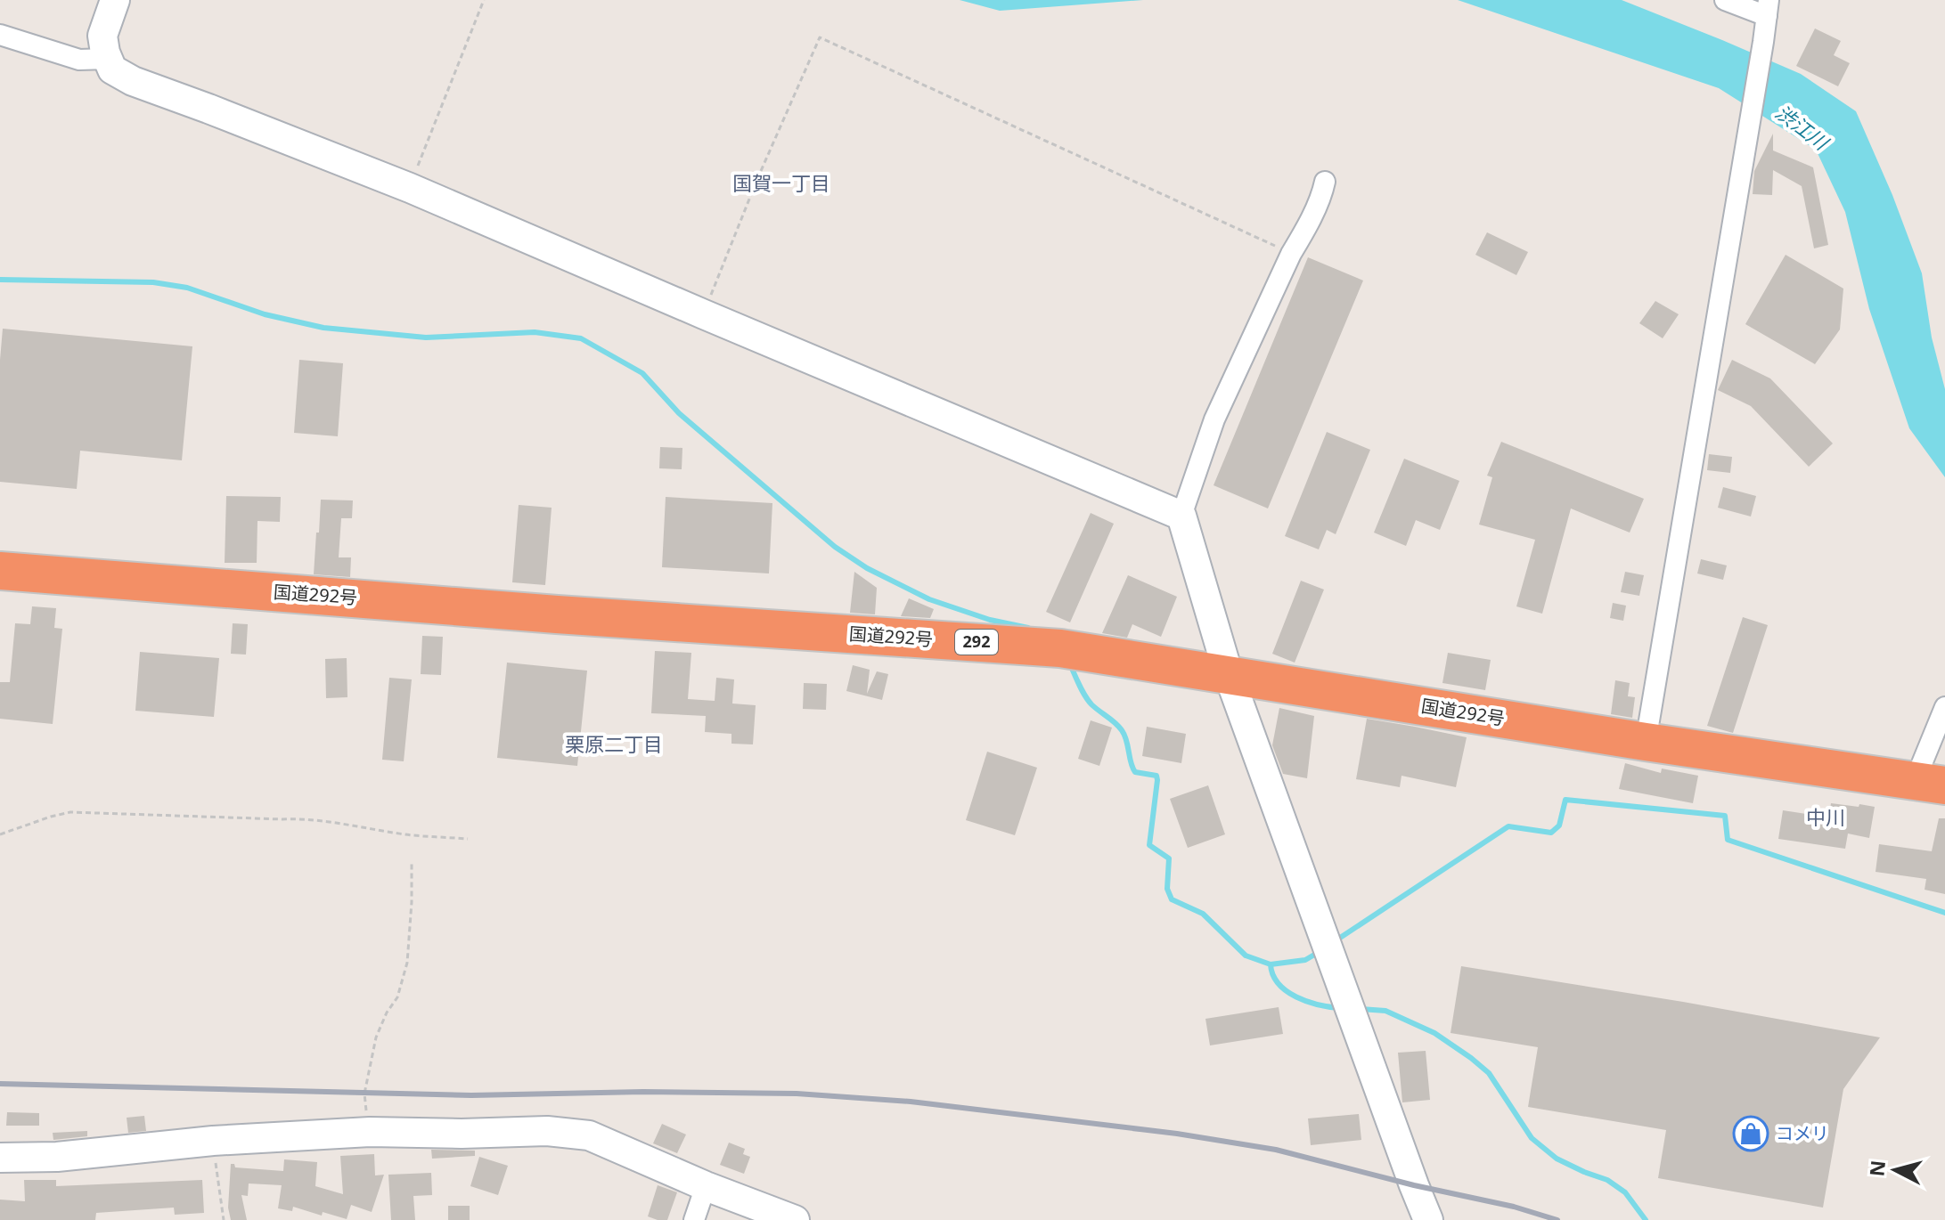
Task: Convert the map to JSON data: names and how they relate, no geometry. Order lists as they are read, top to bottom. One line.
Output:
{"streets":{"highway":["国道292号","292"]},"districts":["国賀一丁目","栗原二丁目","中川"],"water":["渋江川"],"places":{"shop":["コメリ"]},"north":"left"}
